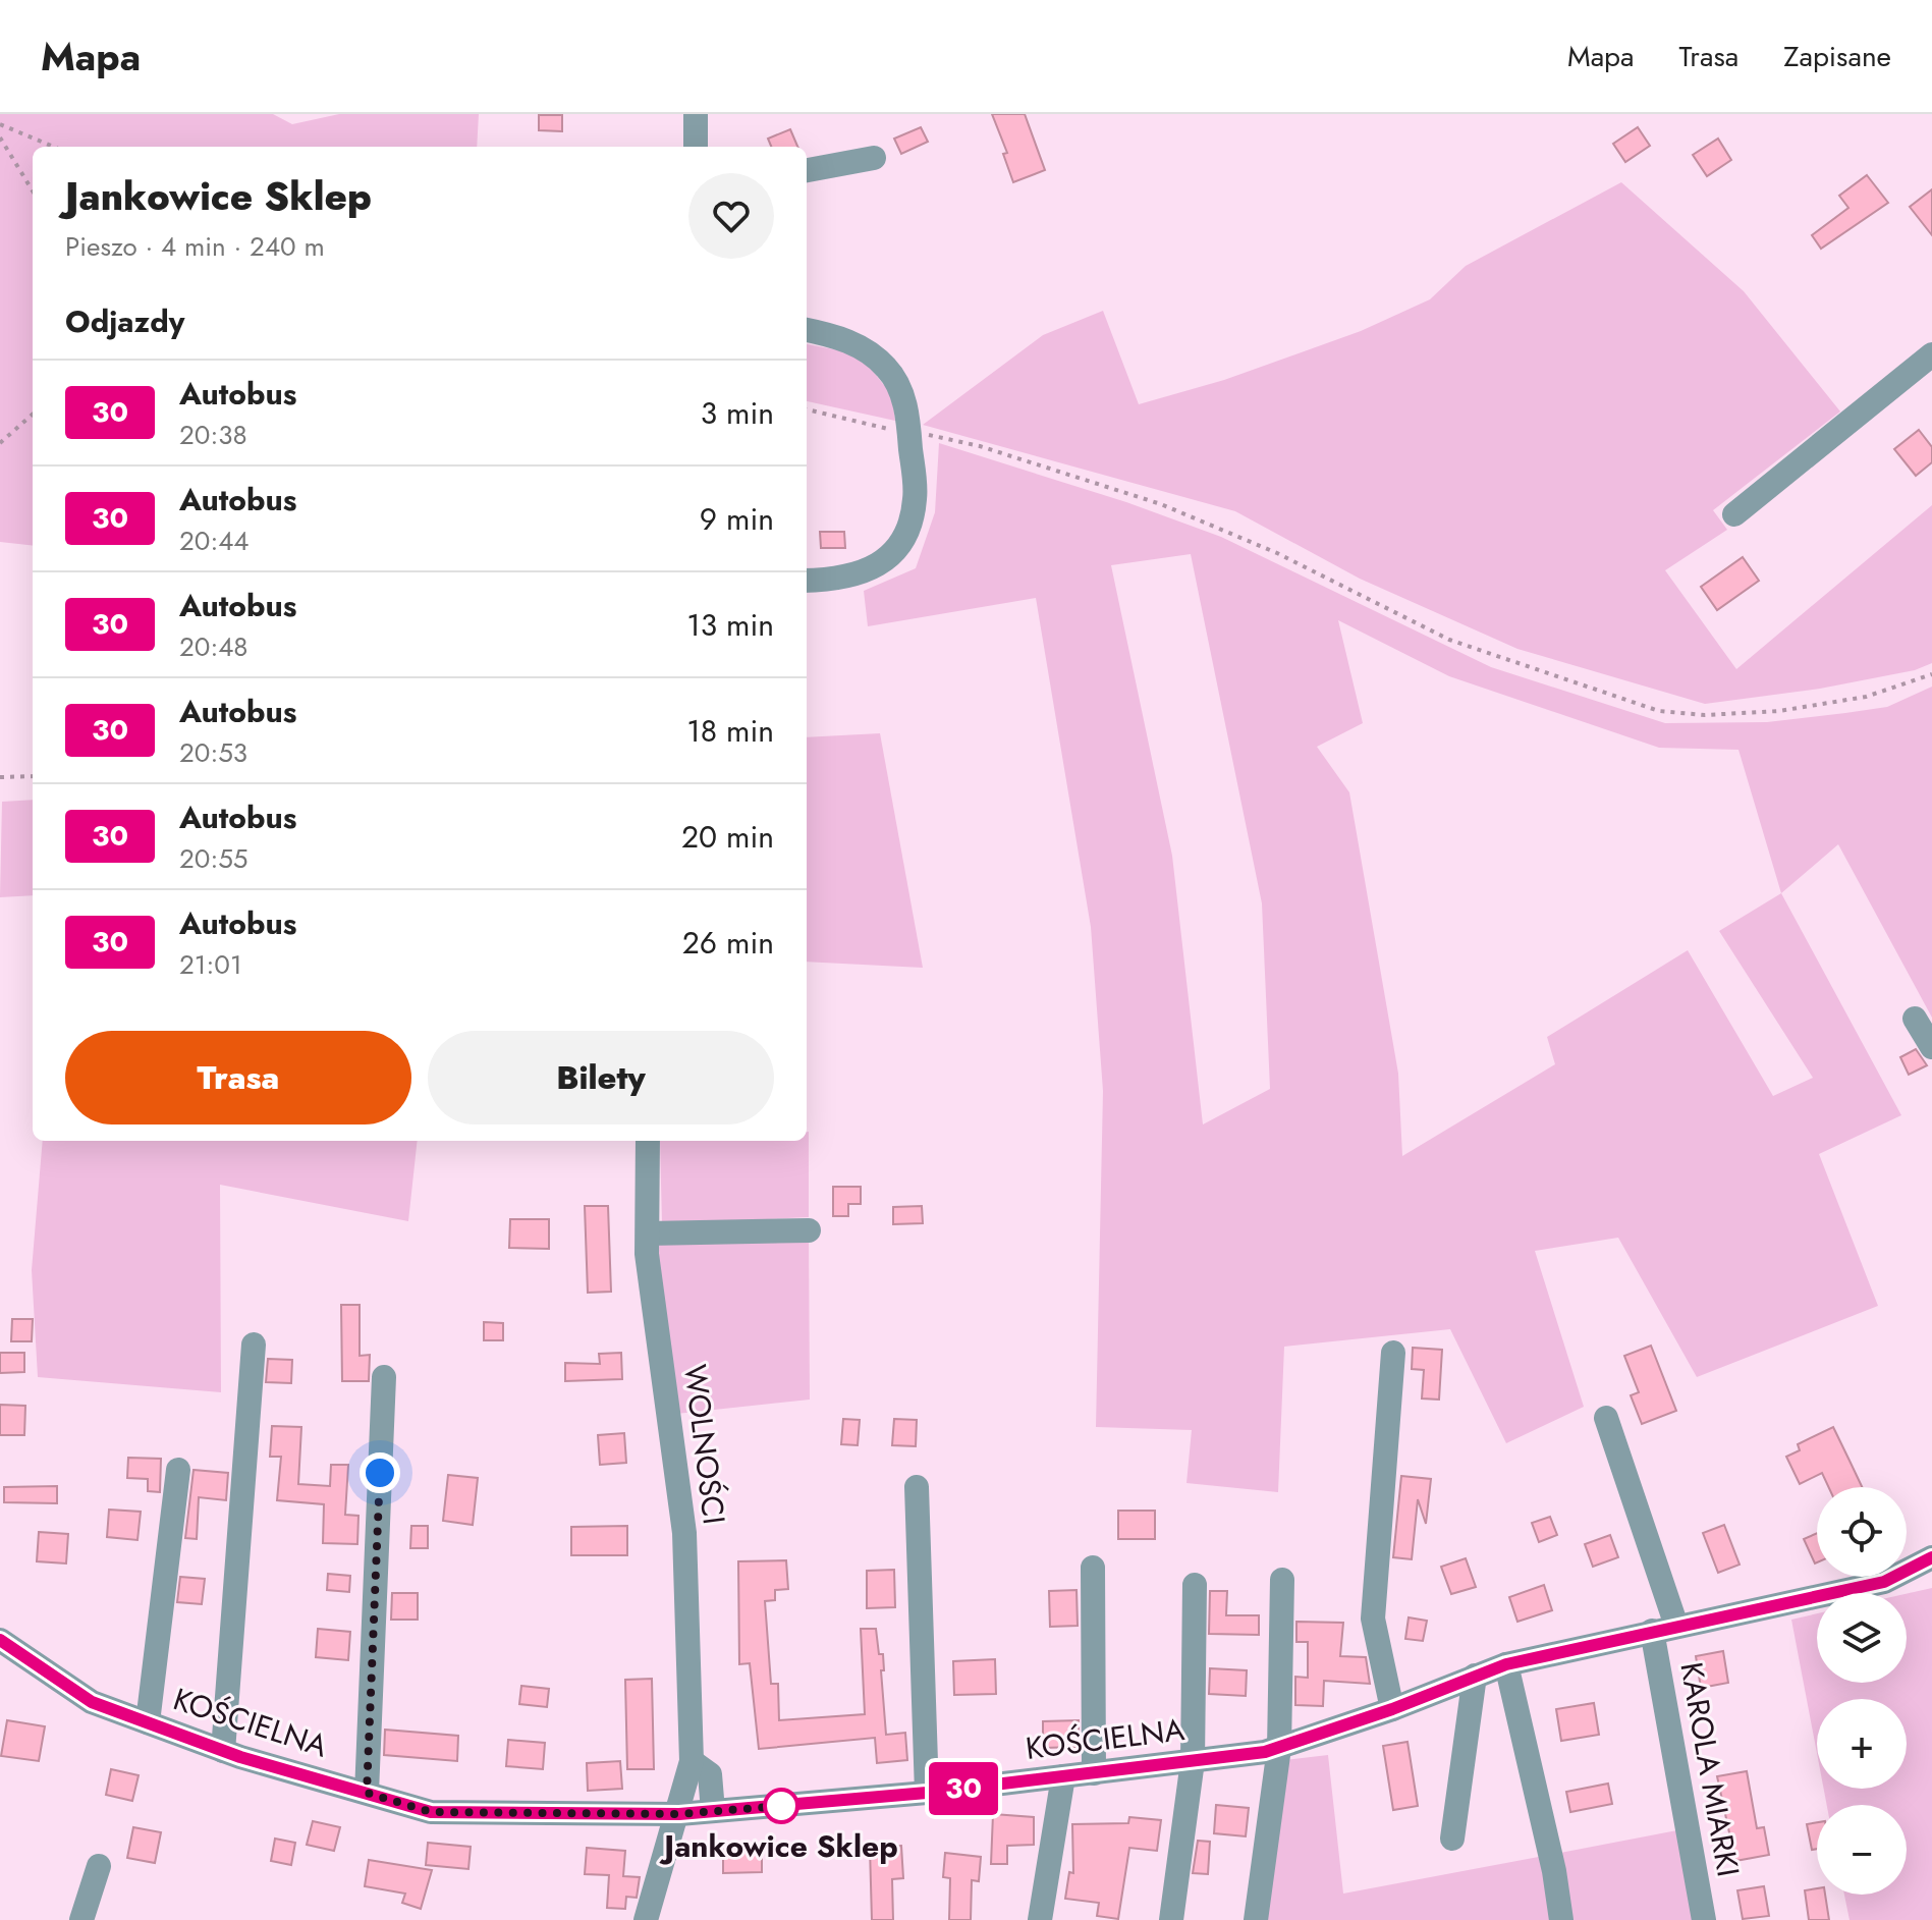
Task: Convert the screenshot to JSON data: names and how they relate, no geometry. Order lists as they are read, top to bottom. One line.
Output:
{"streets":{"street":["WOLNOŚCI","KOŚCIELNA","KAROLA MIARKI"]},"crossings":[["WOLNOŚCI","KOŚCIELNA"],["KOŚCIELNA","KAROLA MIARKI"]],"places":["Jankowice Sklep"],"lines":["bus line 30"],"page":{"header":"Mapa","nav":["Mapa","Trasa","Zapisane"],"on_map":"30","heading":[["Jankowice Sklep","Pieszo · 4 min · 240 m"],"Odjazdy"],"list":[{"mark":"30","name":"Autobus","note":"20:38","value":"3 min"},{"mark":"30","name":"Autobus","note":"20:44","value":"9 min"},{"mark":"30","name":"Autobus","note":"20:48","value":"13 min"},{"mark":"30","name":"Autobus","note":"20:53","value":"18 min"},{"mark":"30","name":"Autobus","note":"20:55","value":"20 min"},{"mark":"30","name":"Autobus","note":"21:01","value":"26 min"}],"buttons":["Trasa","Bilety"],"map_buttons":["+","−"]}}
